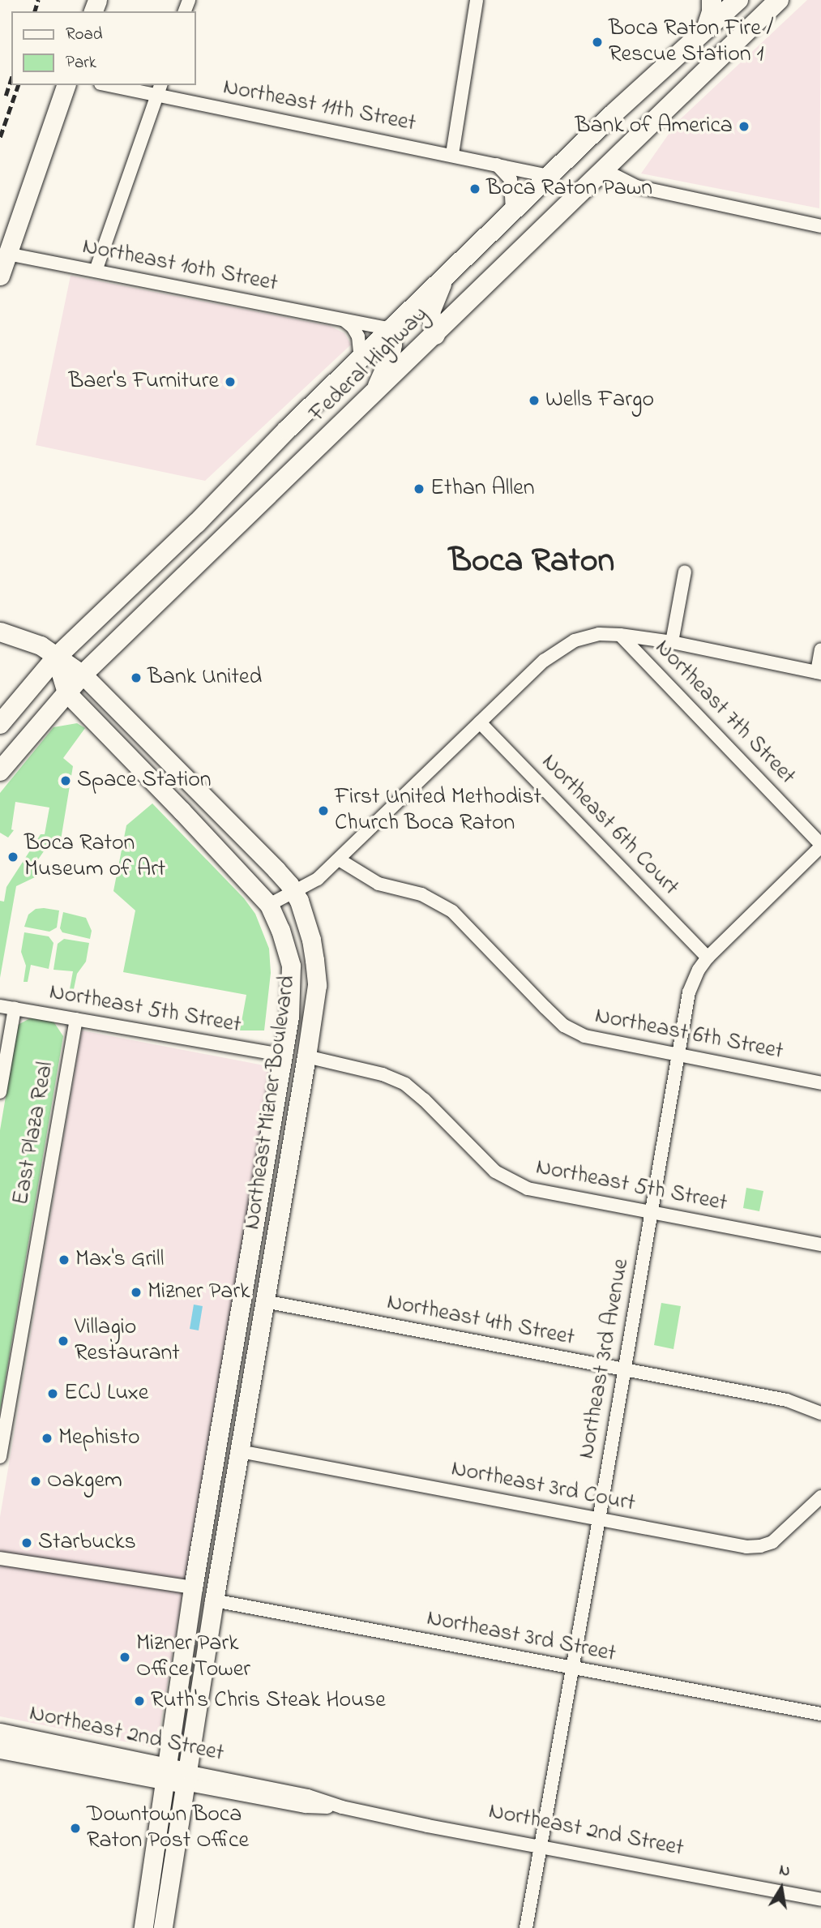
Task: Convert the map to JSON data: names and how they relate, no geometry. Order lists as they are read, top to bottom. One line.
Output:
{"streets":{"main road":["Federal Highway","Northeast Mizner Boulevard","Northeast 2nd Street"],"street":["Northeast 11th Street","Northeast 10th Street","Northeast 7th Street","Northeast 6th Court","Northeast 5th Street","Northeast 6th Street","East Plaza Real","Northeast 4th Street","Northeast 3rd Avenue","Northeast 3rd Court","Northeast 3rd Street"]},"crossings":[["Northeast 11th Street","Federal Highway"],["Northeast 10th Street","Federal Highway"],["Federal Highway","Northeast Mizner Boulevard"],["Northeast 7th Street","Northeast 3rd Avenue"],["Northeast 6th Court","Northeast 3rd Avenue"],["Northeast 5th Street","Northeast Mizner Boulevard"],["Northeast 5th Street","East Plaza Real"],["Northeast 5th Street","Northeast 3rd Avenue"],["Northeast 6th Street","Northeast 3rd Avenue"],["Northeast Mizner Boulevard","Northeast 4th Street"],["Northeast Mizner Boulevard","Northeast 3rd Court"],["Northeast Mizner Boulevard","Northeast 3rd Street"],["Northeast Mizner Boulevard","Northeast 2nd Street"],["Northeast 4th Street","Northeast 3rd Avenue"],["Northeast 3rd Avenue","Northeast 3rd Court"],["Northeast 3rd Avenue","Northeast 3rd Street"],["Northeast 3rd Avenue","Northeast 2nd Street"]],"districts":["Boca Raton"],"places":["Boca Raton Fire / Rescue Station 1","Bank of America","Boca Raton Pawn","Baer's Furniture","Wells Fargo","Ethan Allen","Bank United","Space Station","First United Methodist Church Boca Raton","Boca Raton Museum of Art","Max's Grill","Mizner Park","Villagio Restaurant","ECJ Luxe","Mephisto","Oakgem","Starbucks","Mizner Park Office Tower","Ruth's Chris Steak House","Downtown Boca Raton Post Office"],"legend":["Road","Park"],"north":"top"}
